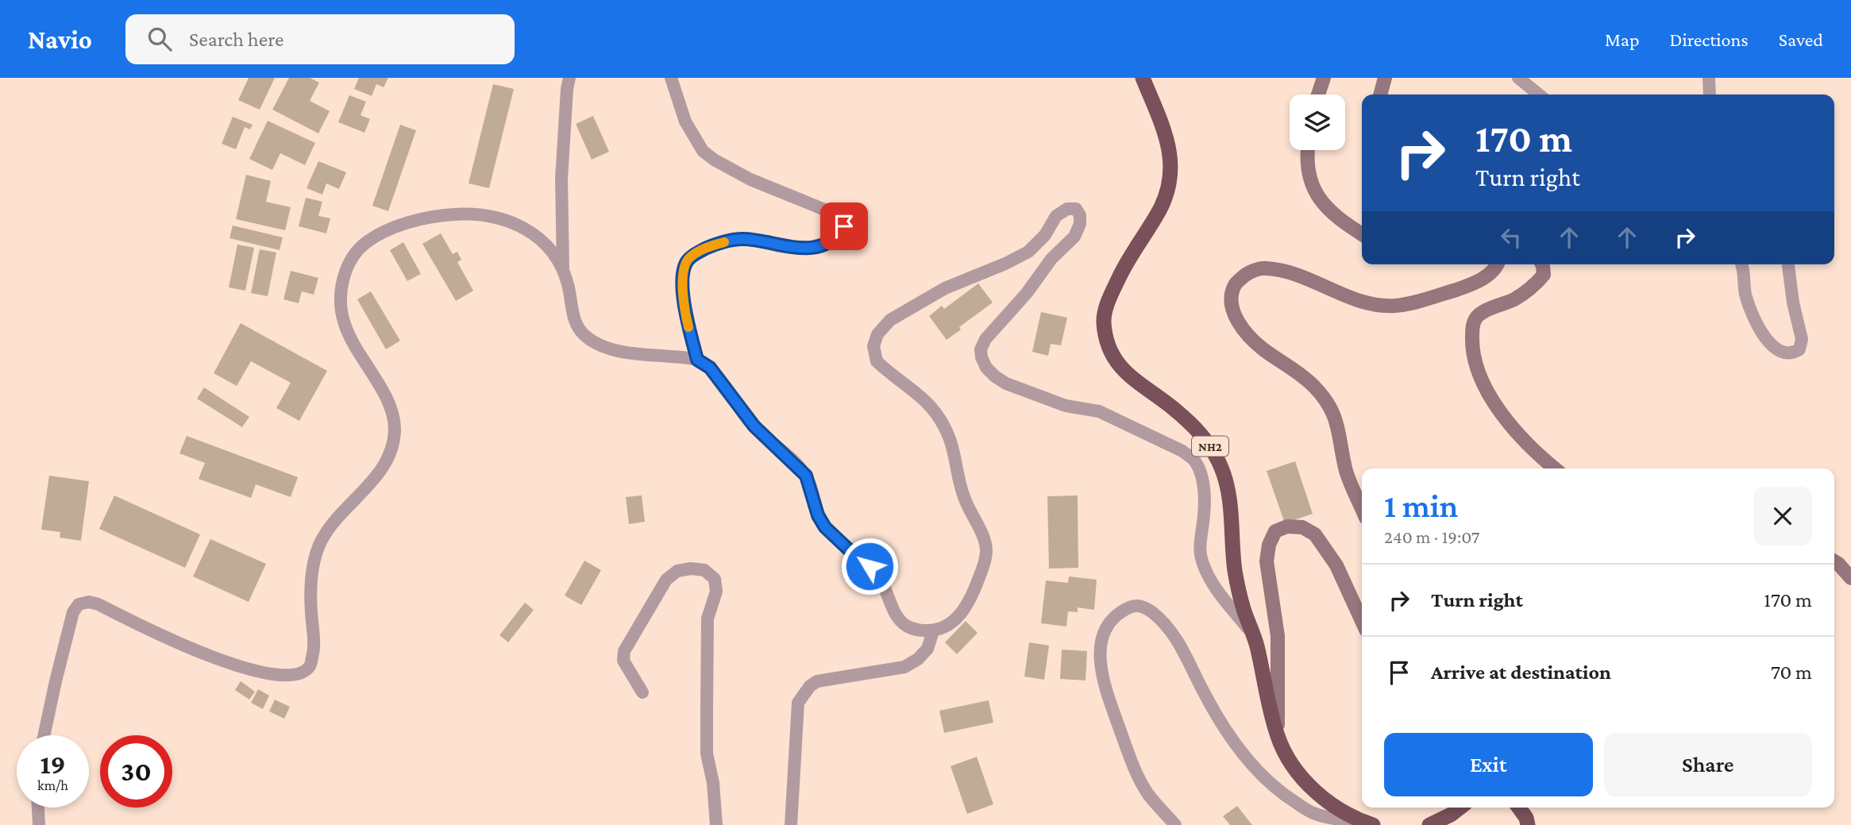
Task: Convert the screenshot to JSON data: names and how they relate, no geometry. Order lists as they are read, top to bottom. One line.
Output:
{"streets":{"highway":["NH2"]},"page":{"header":"Navio","search":"Search here","nav":["Map","Directions","Saved"],"turn":["170 m","Turn right"],"heading":["1 min","240 m · 19:07"],"list":[{"name":"Turn right","value":"170 m"},{"name":"Arrive at destination","value":"70 m"}],"buttons":["Exit","Share"],"speed":"19 km/h","limit":"30"}}
